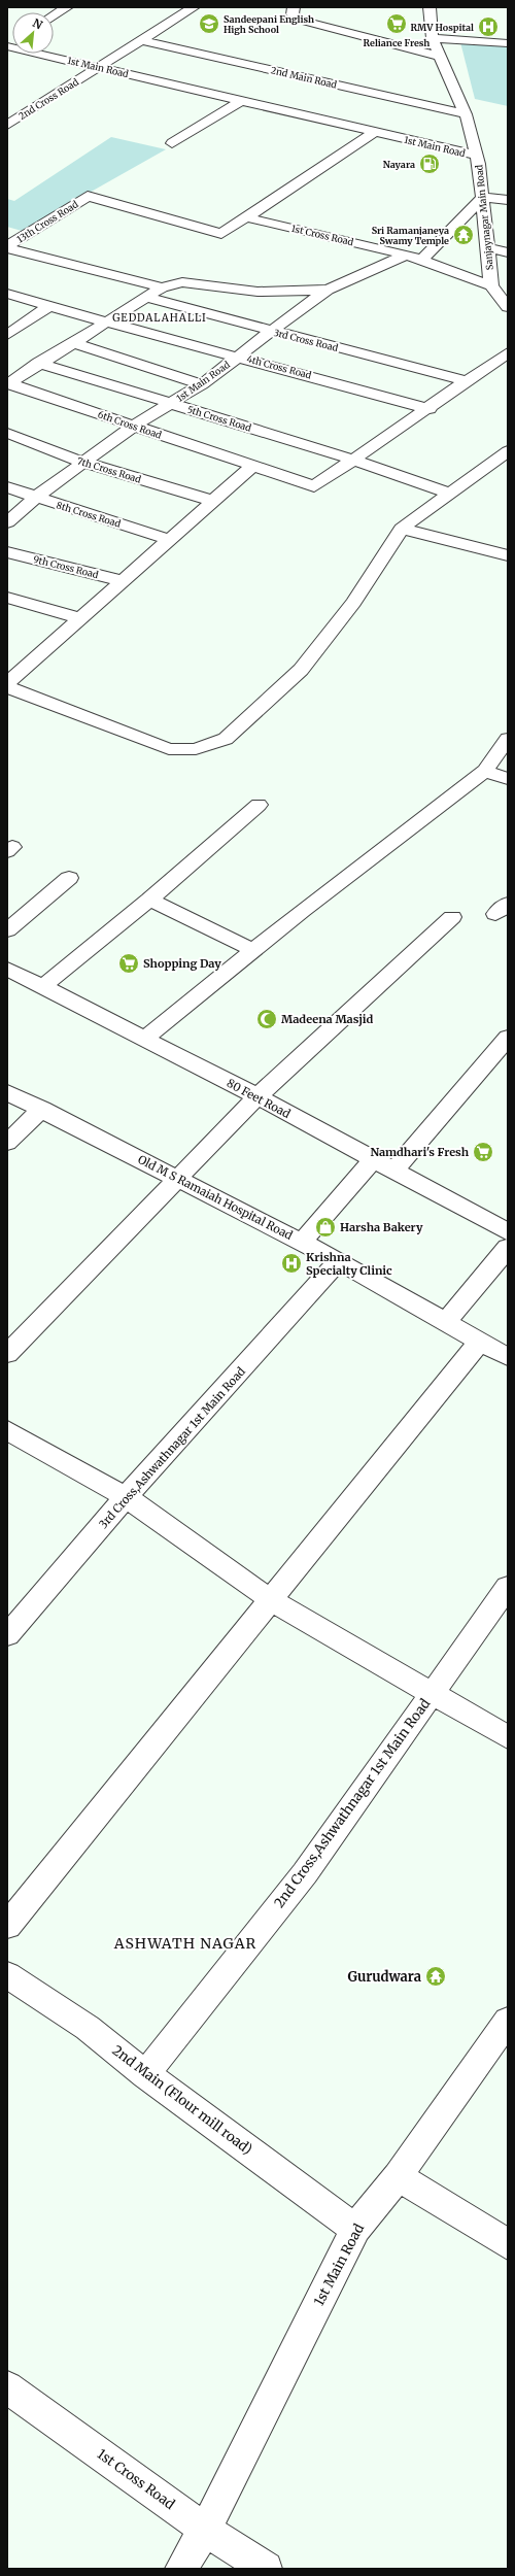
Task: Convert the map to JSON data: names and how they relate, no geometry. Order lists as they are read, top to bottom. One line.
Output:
{"streets":{"street":["1st Main Road","2nd Main Road","2nd Cross Road","Sanjaynagar Main Road","13th Cross Road","1st Cross Road","3rd Cross Road","4th Cross Road","5th Cross Road","6th Cross Road","7th Cross Road","8th Cross Road","9th Cross Road","80 Feet Road","Old M S Ramaiah Hospital Road","3rd Cross,Ashwathnagar 1st Main Road","2nd Cross,Ashwathnagar 1st Main Road","2nd Main (Flour mill road)"]},"crossings":[["1st Main Road","2nd Cross Road"],["1st Main Road","Sanjaynagar Main Road"],["1st Main Road","1st Cross Road"],["1st Main Road","3rd Cross Road"],["1st Main Road","4th Cross Road"],["1st Main Road","5th Cross Road"],["1st Main Road","6th Cross Road"],["1st Main Road","7th Cross Road"],["1st Main Road","8th Cross Road"],["1st Main Road","2nd Main (Flour mill road)"],["2nd Main Road","2nd Cross Road"],["2nd Main Road","Sanjaynagar Main Road"],["Sanjaynagar Main Road","1st Cross Road"],["13th Cross Road","1st Cross Road"],["5th Cross Road","6th Cross Road"],["Old M S Ramaiah Hospital Road","3rd Cross,Ashwathnagar 1st Main Road"],["2nd Cross,Ashwathnagar 1st Main Road","2nd Main (Flour mill road)"]],"districts":["GEDDALAHALLI","ASHWATH NAGAR"],"places":{"school or university":["Sandeepani English High School"],"supermarket":["Reliance Fresh","Shopping Day","Namdhari's Fresh"],"hospital":["RMV Hospital","Krishna Specialty Clinic"],"fuel station":["Nayara"],"temple":["Sri Ramanjaneya Swamy Temple","Gurudwara"],"mosque":["Madeena Masjid"],"shop":["Harsha Bakery"]},"north":"top right"}
